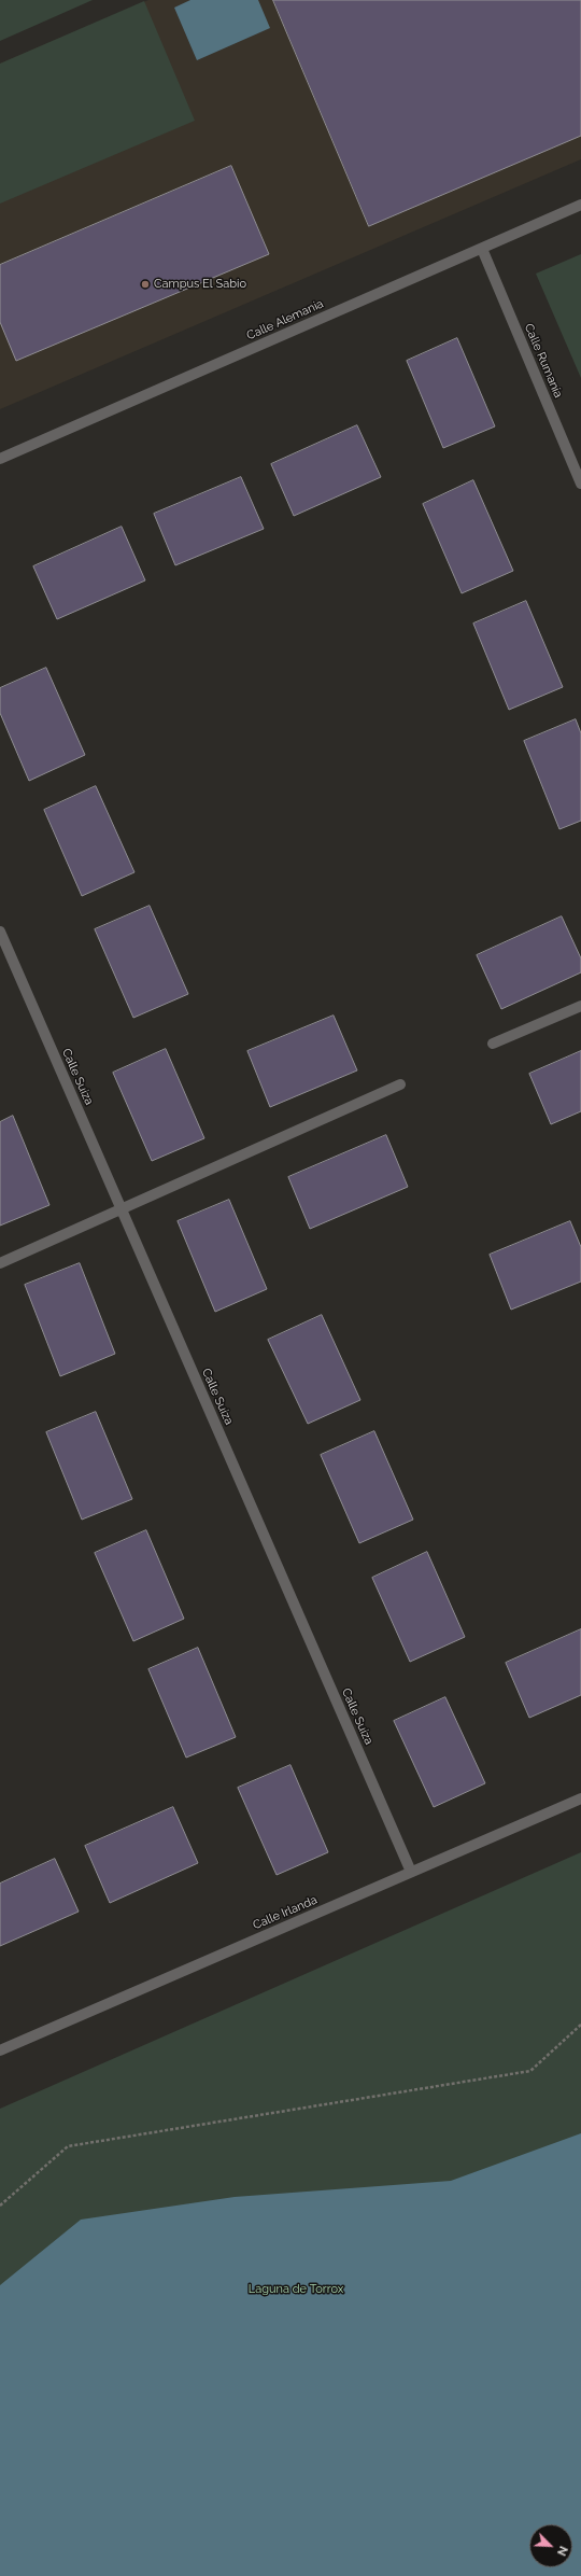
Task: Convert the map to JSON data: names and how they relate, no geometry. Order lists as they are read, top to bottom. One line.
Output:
{"streets":{"street":["Calle Alemania","Calle Rumanía","Calle Suiza","Calle Irlanda"]},"crossings":[["Calle Alemania","Calle Rumanía"],["Calle Suiza","Calle Irlanda"]],"parks":["Laguna de Torrox"],"places":["Campus El Sabio"],"north":"bottom right"}
